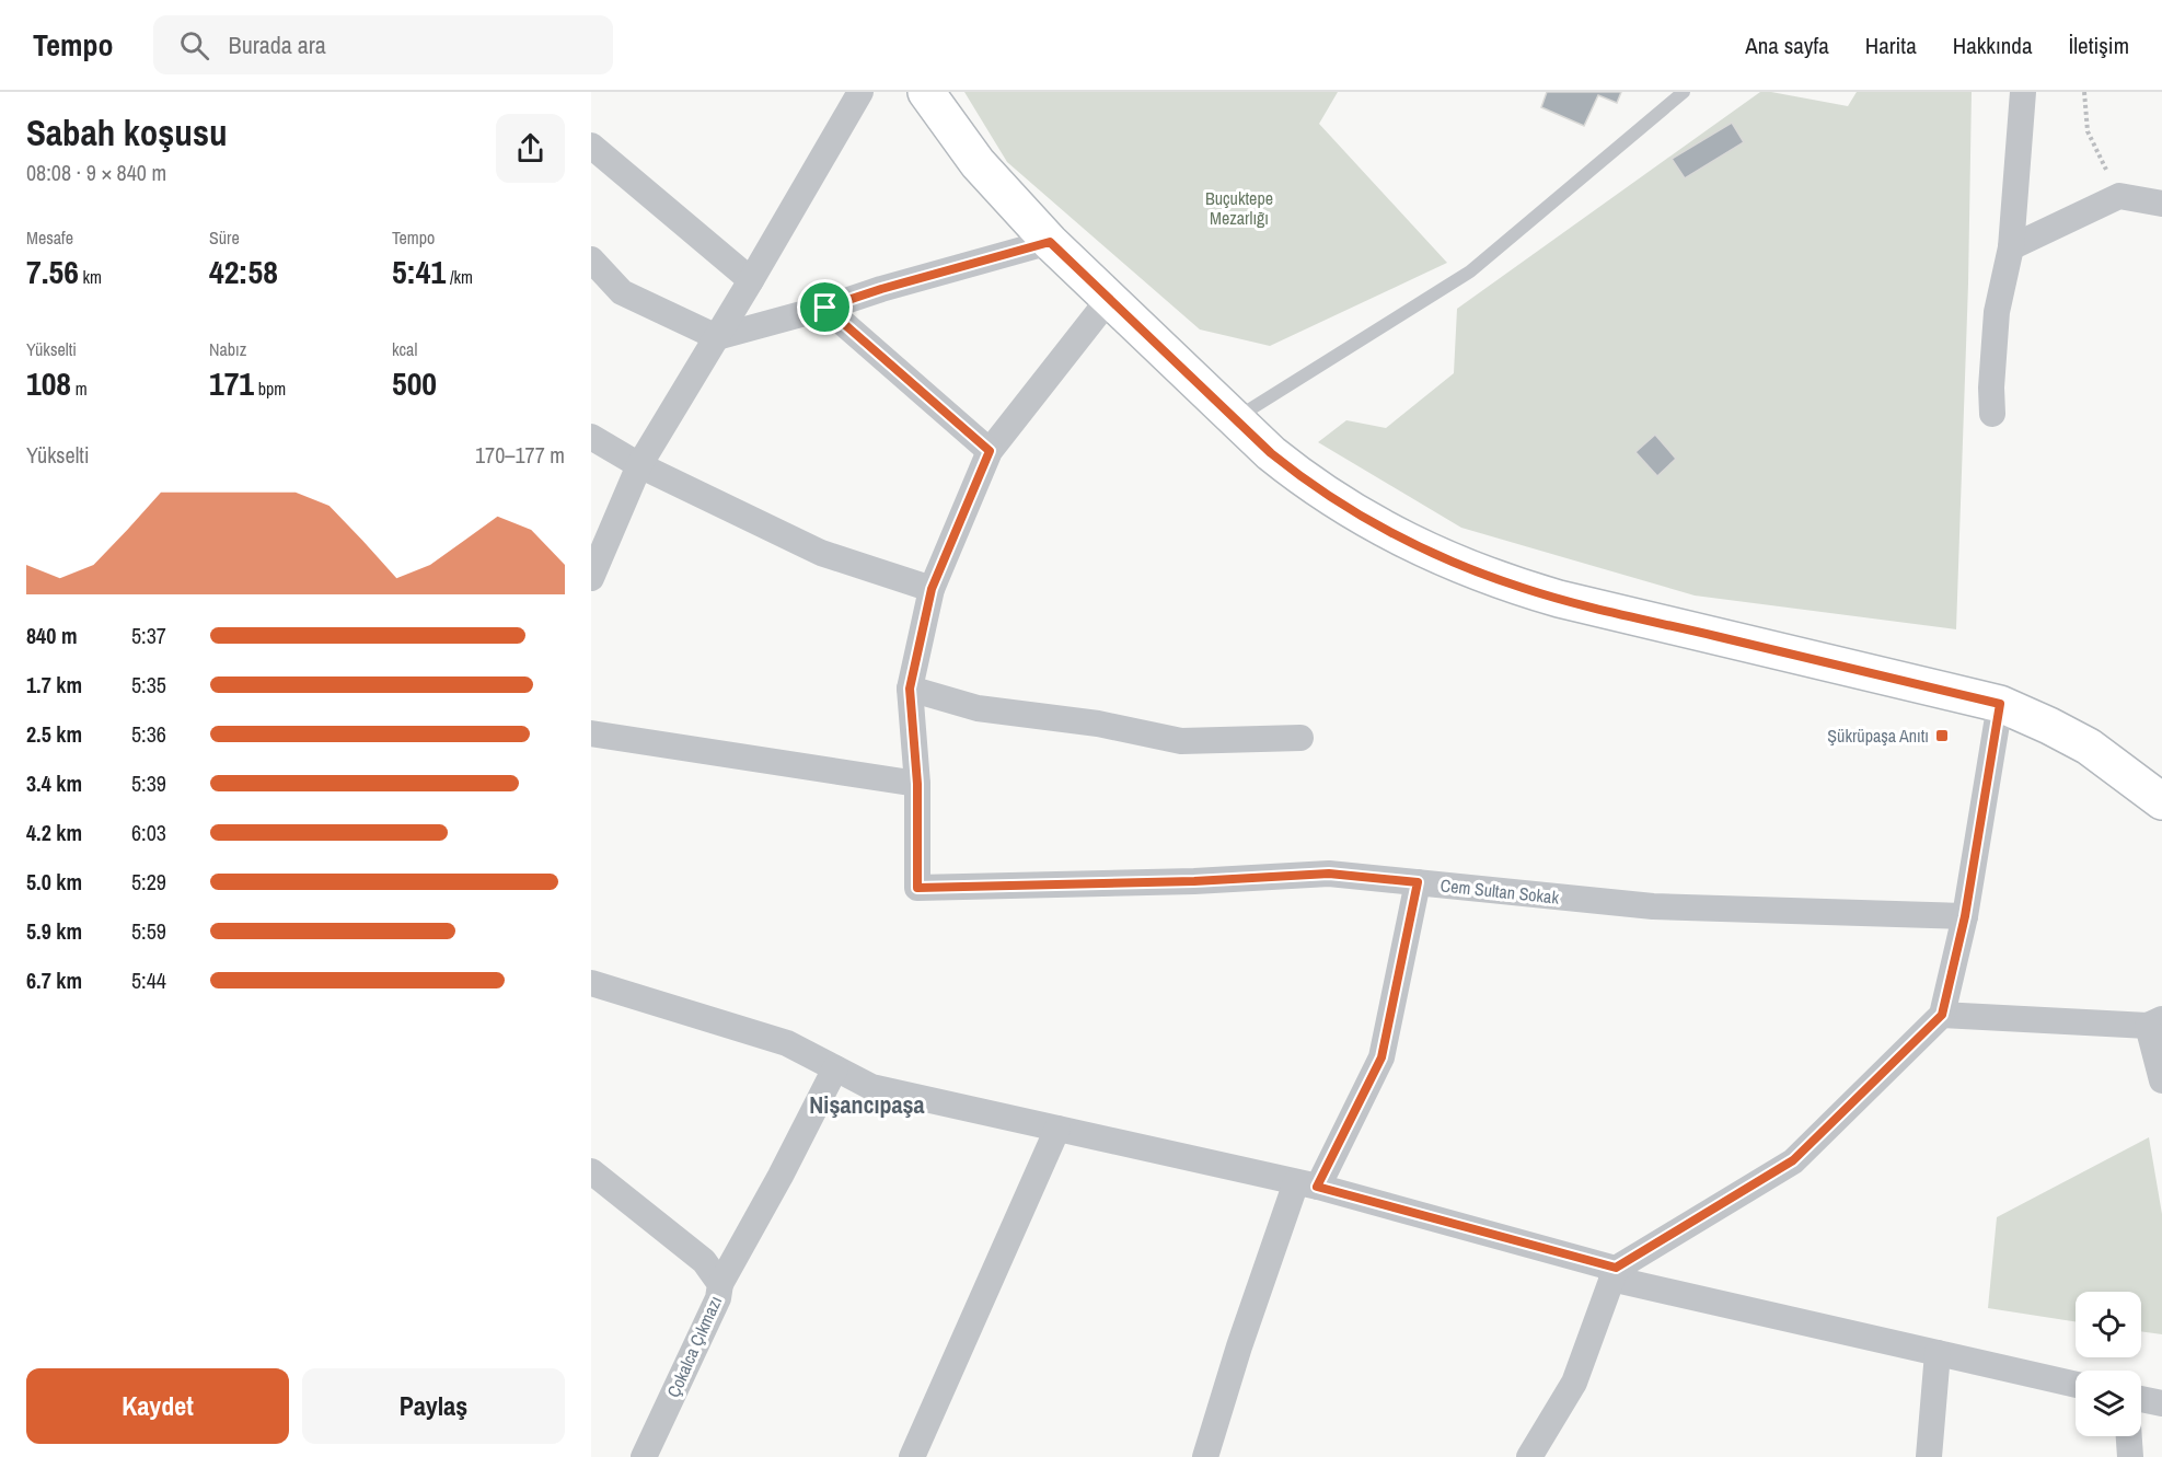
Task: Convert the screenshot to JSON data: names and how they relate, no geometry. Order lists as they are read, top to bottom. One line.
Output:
{"streets":{"street":["Cem Sultan Sokak","Çokalca Çıkmazı"]},"districts":["Nişancıpaşa"],"parks":["Buçuktepe Mezarlığı"],"places":{"transit":["Şükrüpaşa Anıtı"]},"page":{"header":"Tempo","search":"Burada ara","nav":["Ana sayfa","Harita","Hakkında","İletişim"],"heading":["Sabah koşusu","08:08 · 9 × 840 m"],"stats":[["Mesafe","7.56 km"],["Süre","42:58"],["Tempo","5:41 /km"],["Yükselti","108 m"],["Nabız","171 bpm"],["kcal","500"]],"chart":["Yükselti","170–177 m"],"list":[{"name":"840 m","note":"5:37"},{"name":"1.7 km","note":"5:35"},{"name":"2.5 km","note":"5:36"},{"name":"3.4 km","note":"5:39"},{"name":"4.2 km","note":"6:03"},{"name":"5.0 km","note":"5:29"},{"name":"5.9 km","note":"5:59"},{"name":"6.7 km","note":"5:44"}],"buttons":["Kaydet","Paylaş"]}}
